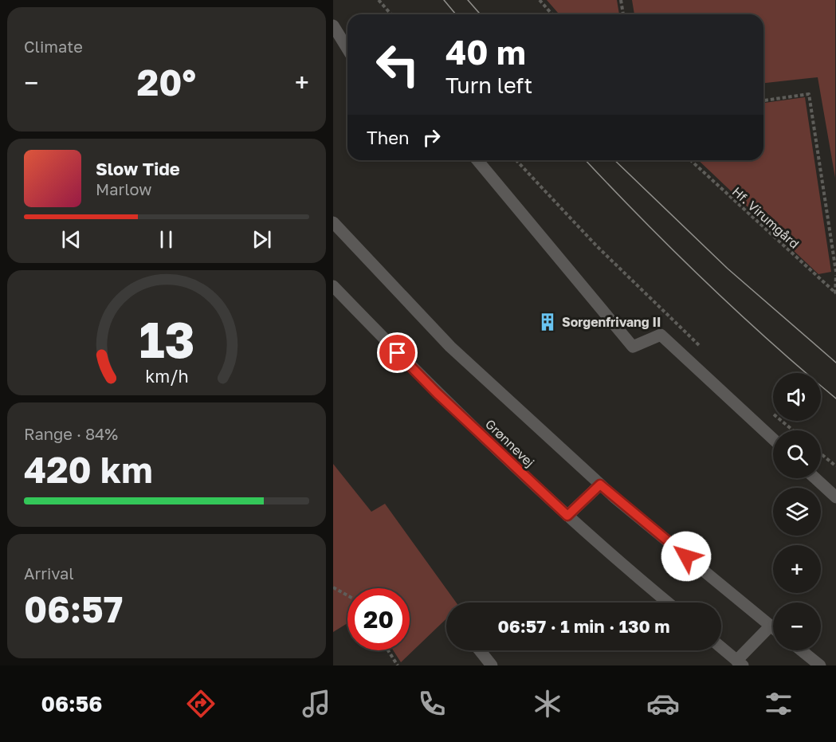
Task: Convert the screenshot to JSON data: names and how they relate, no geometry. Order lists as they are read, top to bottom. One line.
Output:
{"streets":{"street":["Grønnevej"],"path":["Hf. Virumgård"]},"places":{"building":["Sorgenfrivang II"]},"page":{"tile":["Climate",["Range · 84%","420 km"],["Arrival","06:57"]],"turn":["40 m","Turn left"],"heat":["−","20°","+"],"then":"Then","song":["Slow Tide","Marlow"],"map_buttons":["+","−"],"limit":"20","trip":"06:57 · 1 min · 130 m","tabs":"06:56","gauge":["13","km/h"]}}
